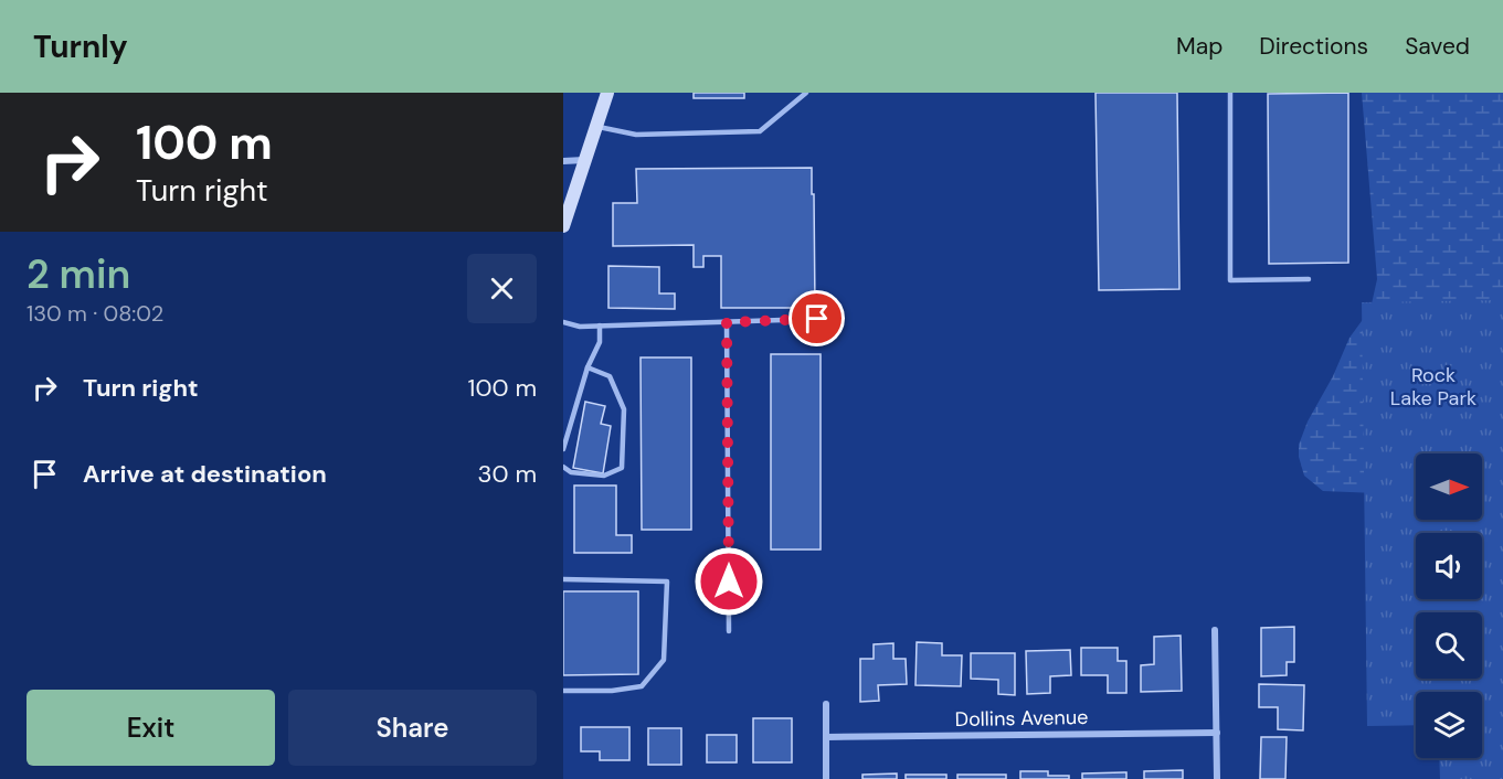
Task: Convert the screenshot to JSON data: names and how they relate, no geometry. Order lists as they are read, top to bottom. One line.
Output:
{"streets":{"street":["Dollins Avenue"]},"parks":["Rock Lake Park"],"north":"right","page":{"header":"Turnly","nav":["Map","Directions","Saved"],"turn":["100 m","Turn right"],"heading":["2 min","130 m · 08:02"],"list":[{"name":"Turn right","value":"100 m"},{"name":"Arrive at destination","value":"30 m"}],"buttons":["Exit","Share"]}}
